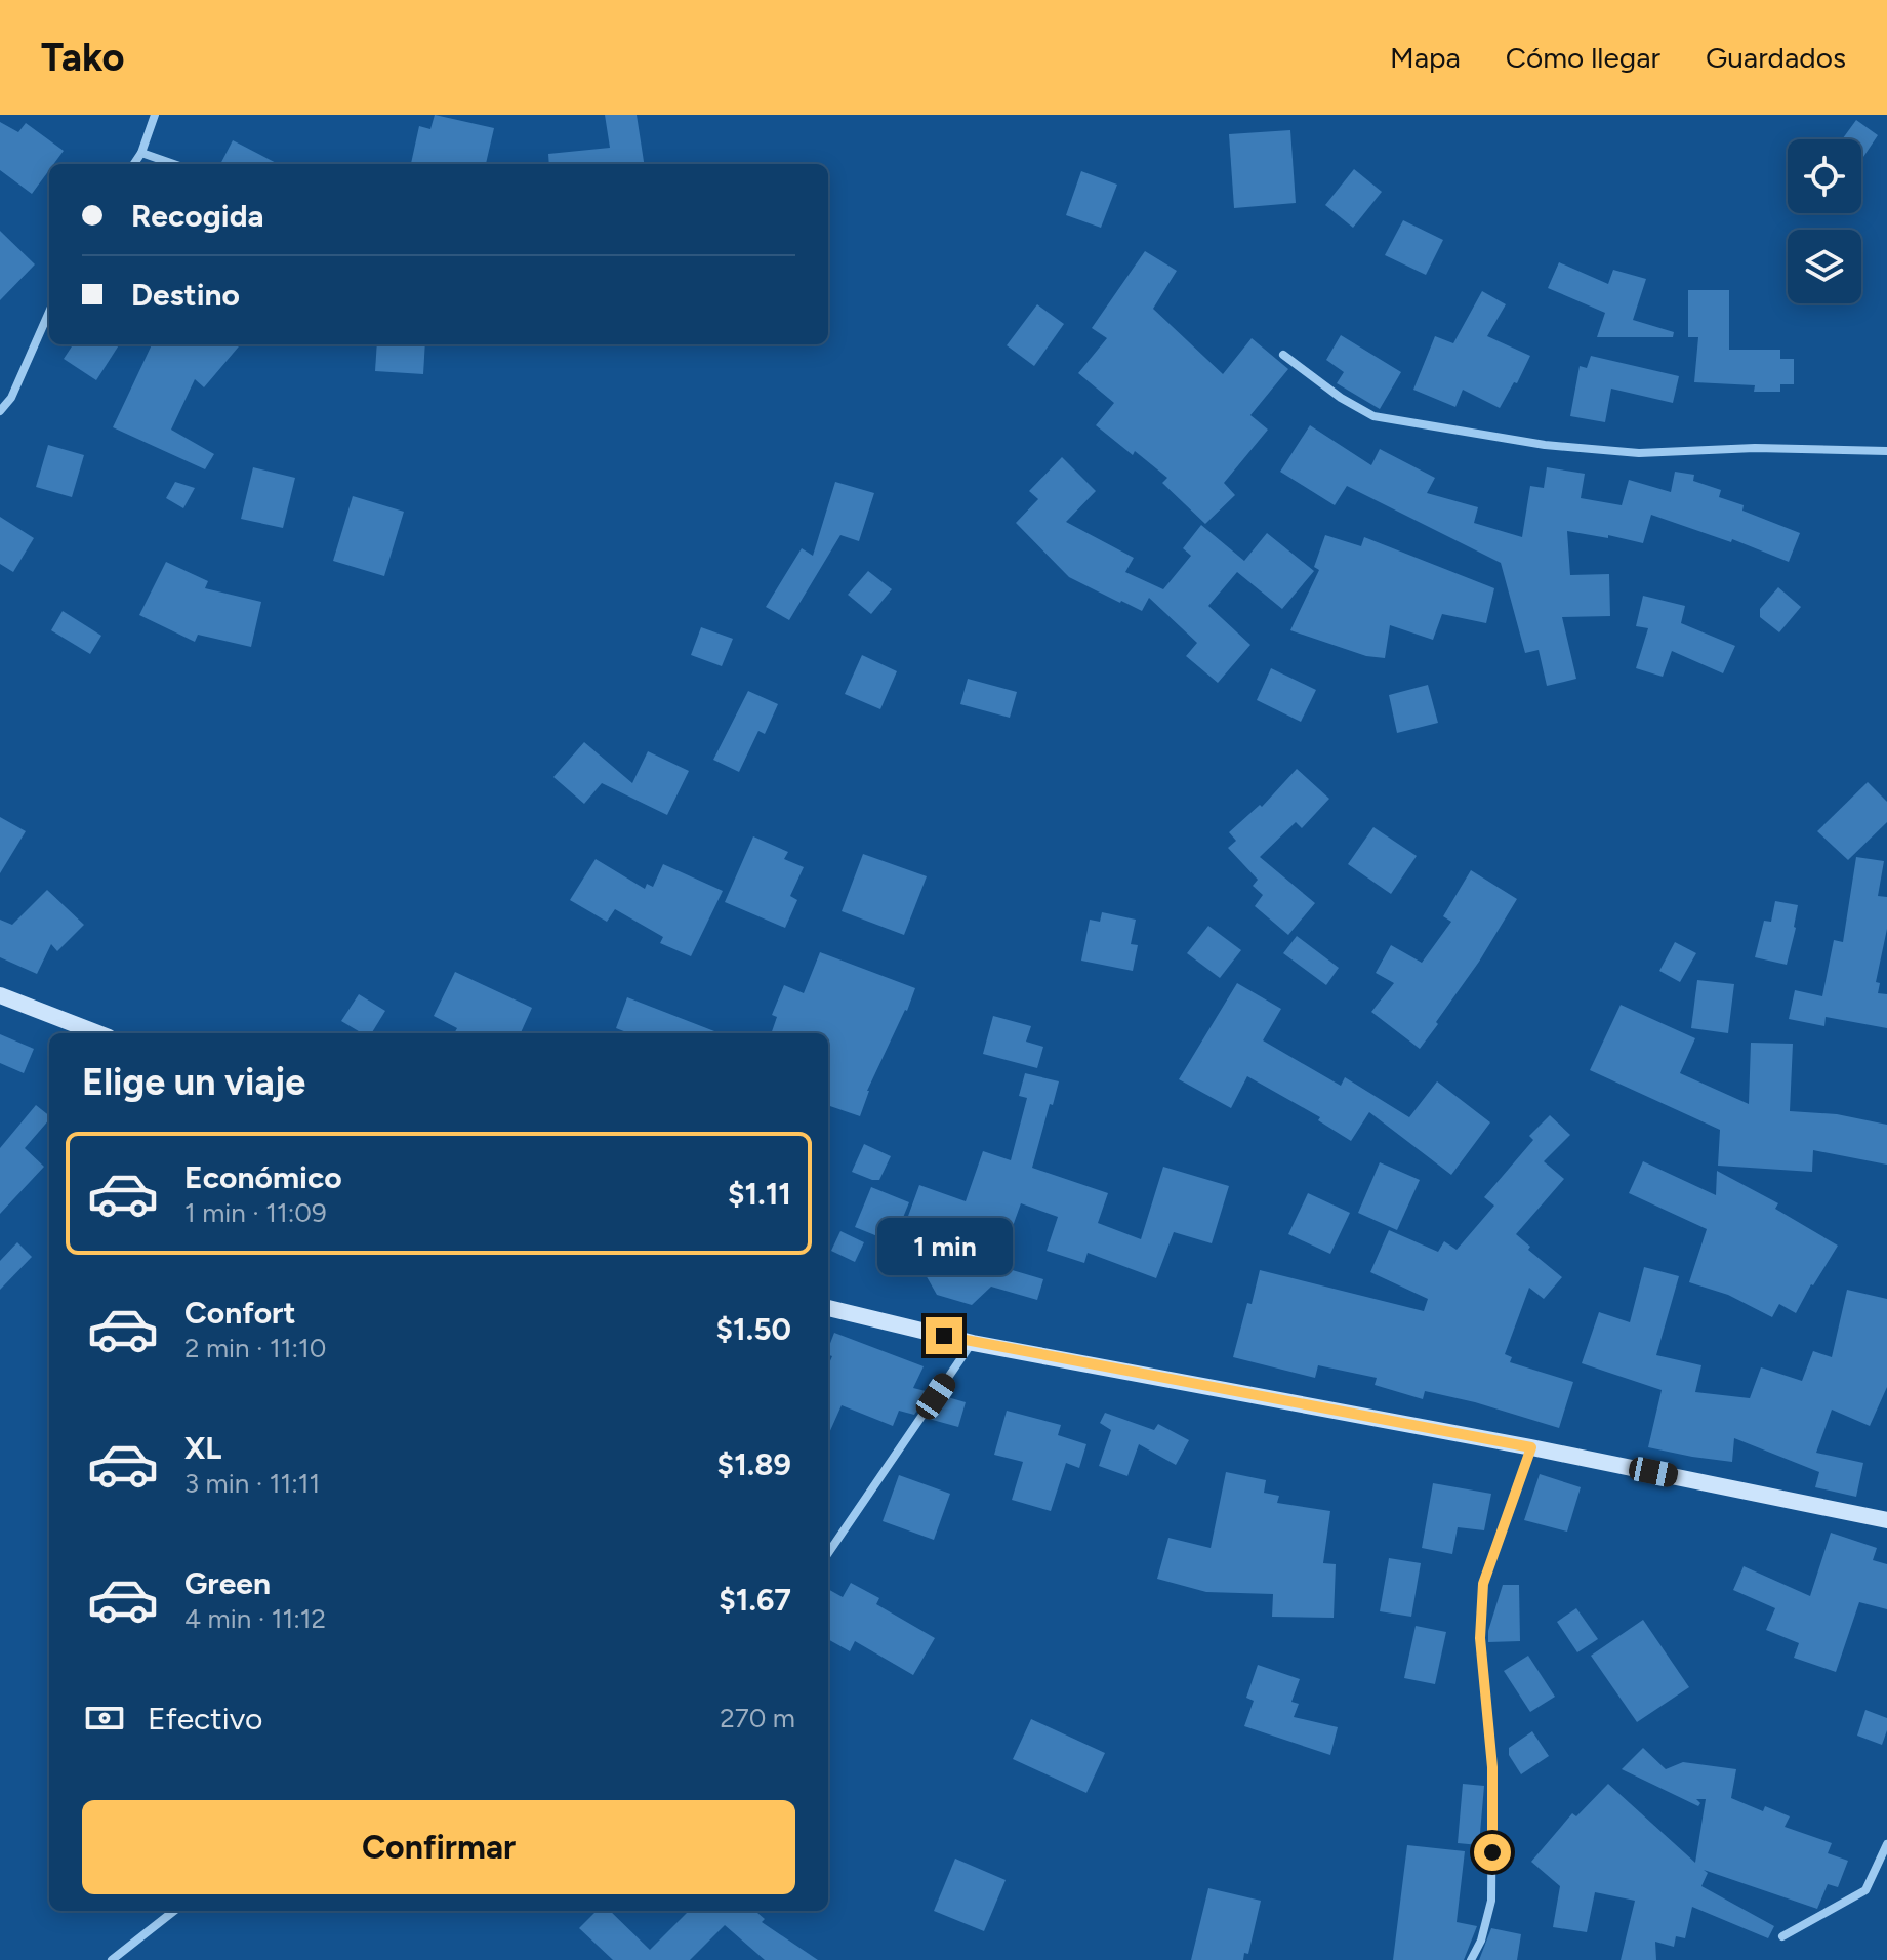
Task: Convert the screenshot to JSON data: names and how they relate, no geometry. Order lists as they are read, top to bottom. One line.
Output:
{"page":{"header":"Tako","nav":["Mapa","Cómo llegar","Guardados"],"banner":["Recogida","Destino"],"heading":"Elige un viaje","list":[{"name":"Económico","note":"1 min · 11:09","value":"$1.11"},{"name":"Confort","note":"2 min · 11:10","value":"$1.50"},{"name":"XL","note":"3 min · 11:11","value":"$1.89"},{"name":"Green","note":"4 min · 11:12","value":"$1.67"}],"bubble":"1 min","pay":["Efectivo","270 m"],"buttons":"Confirmar"}}
